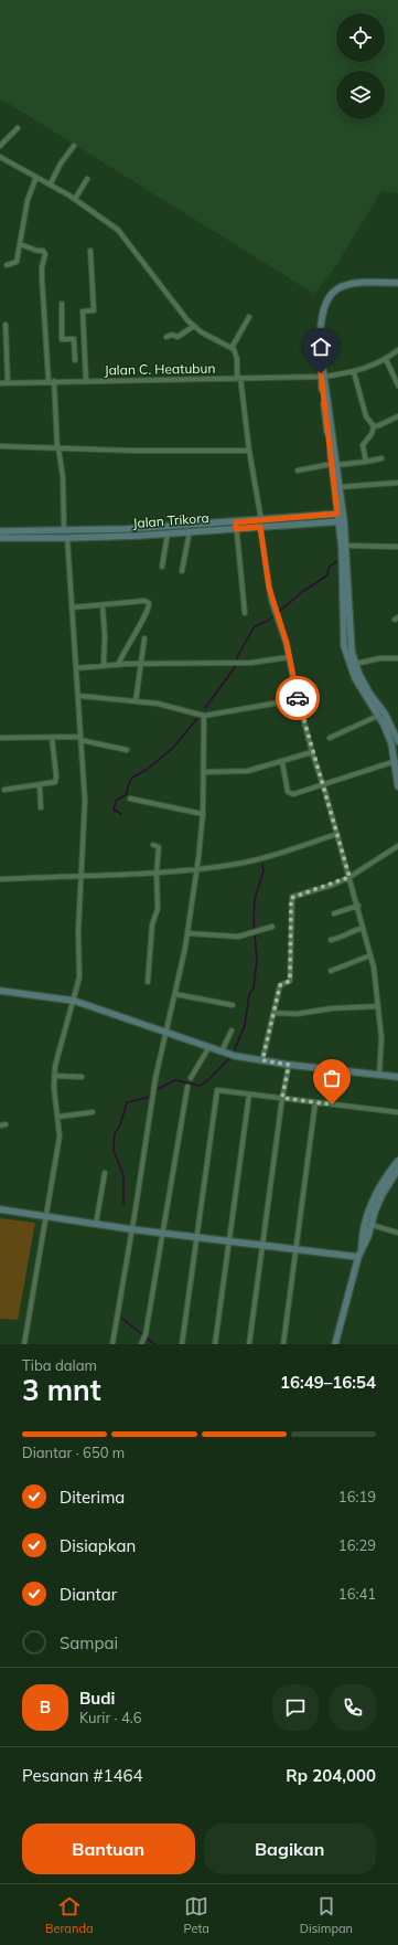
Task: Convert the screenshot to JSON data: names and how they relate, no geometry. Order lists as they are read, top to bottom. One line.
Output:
{"streets":{"main road":["Jalan Trikora"],"street":["Jalan C. Heatubun"]},"page":{"heading":["3 mnt","Tiba dalam","16:49–16:54"],"panel":["Budi","Kurir · 4.6","Pesanan #1464","Rp 204,000"],"bar":"Diantar · 650 m","list":[["Diterima","16:19"],["Disiapkan","16:29"],["Diantar","16:41"],"Sampai"],"round":"B","buttons":["Bantuan","Bagikan"],"tabs":["Beranda","Peta","Disimpan"]}}
